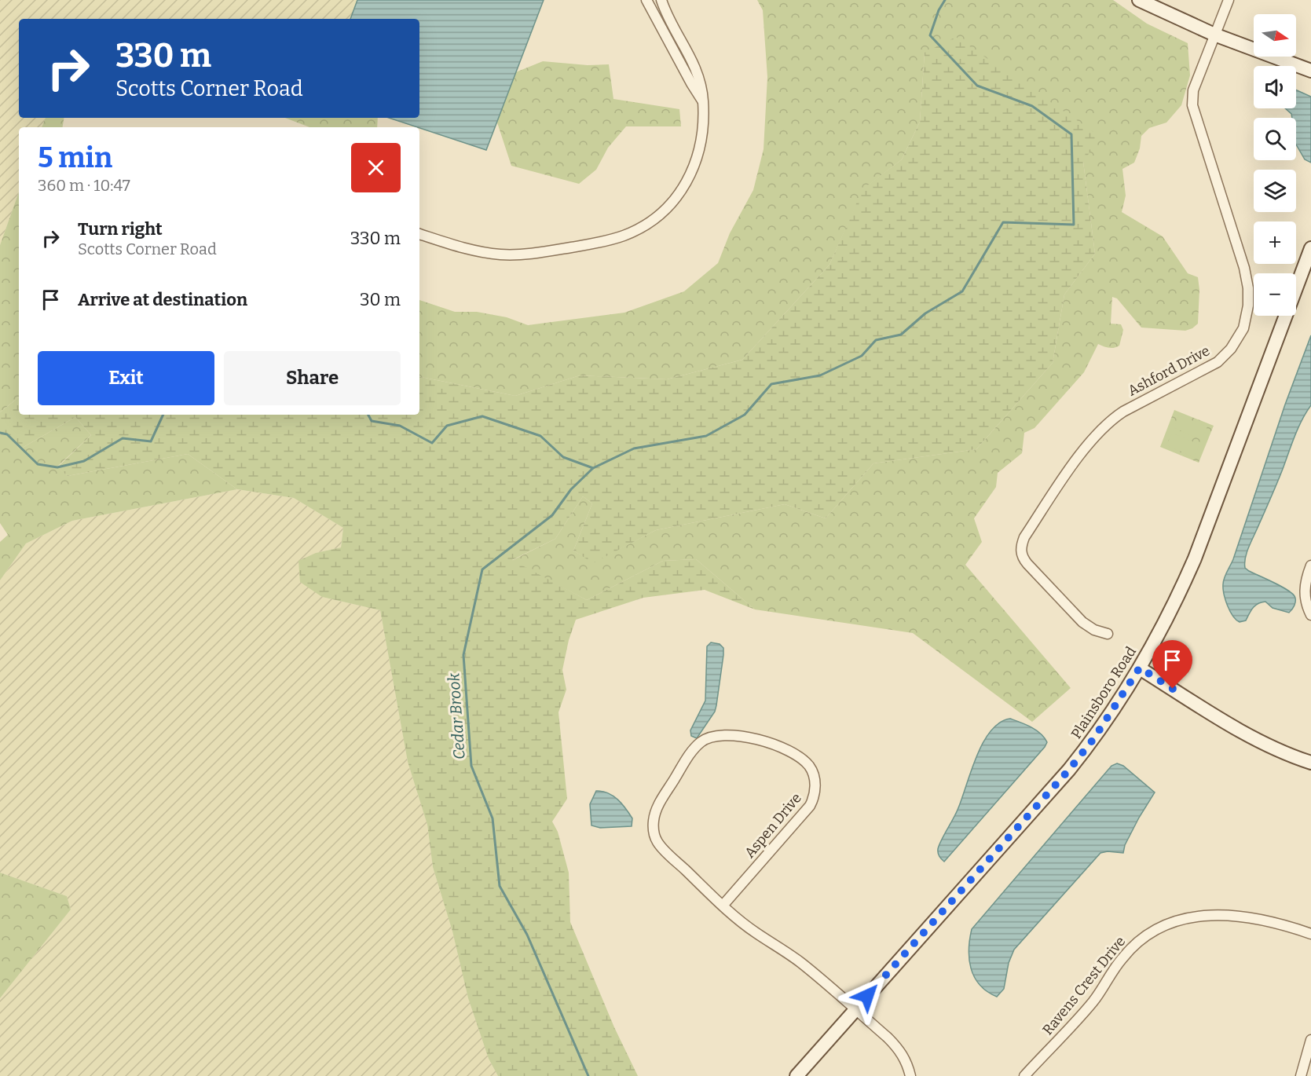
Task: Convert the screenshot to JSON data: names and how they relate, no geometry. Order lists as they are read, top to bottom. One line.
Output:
{"streets":{"street":["Ashford Drive","Plainsboro Road","Aspen Drive","Ravens Crest Drive"]},"crossings":[["Plainsboro Road","Aspen Drive"]],"water":["Cedar Brook"],"north":"right","page":{"map_buttons":["+","−"],"turn":["330 m","Scotts Corner Road"],"heading":["5 min","360 m · 10:47"],"list":[{"name":"Turn right","note":"Scotts Corner Road","value":"330 m"},{"name":"Arrive at destination","value":"30 m"}],"buttons":["Exit","Share"]}}
